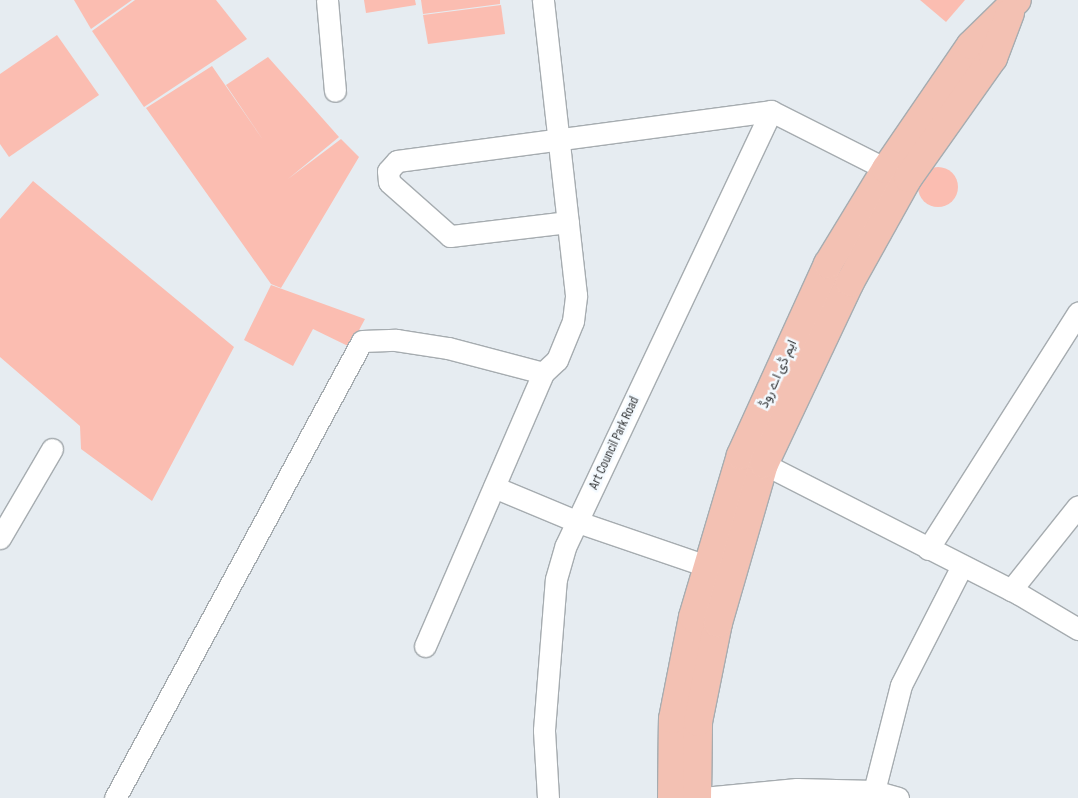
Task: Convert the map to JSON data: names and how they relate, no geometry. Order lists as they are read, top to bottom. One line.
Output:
{"streets":{"main road":["ایم ڈی اے روڈ"],"street":["Art Council Park Road"]}}
